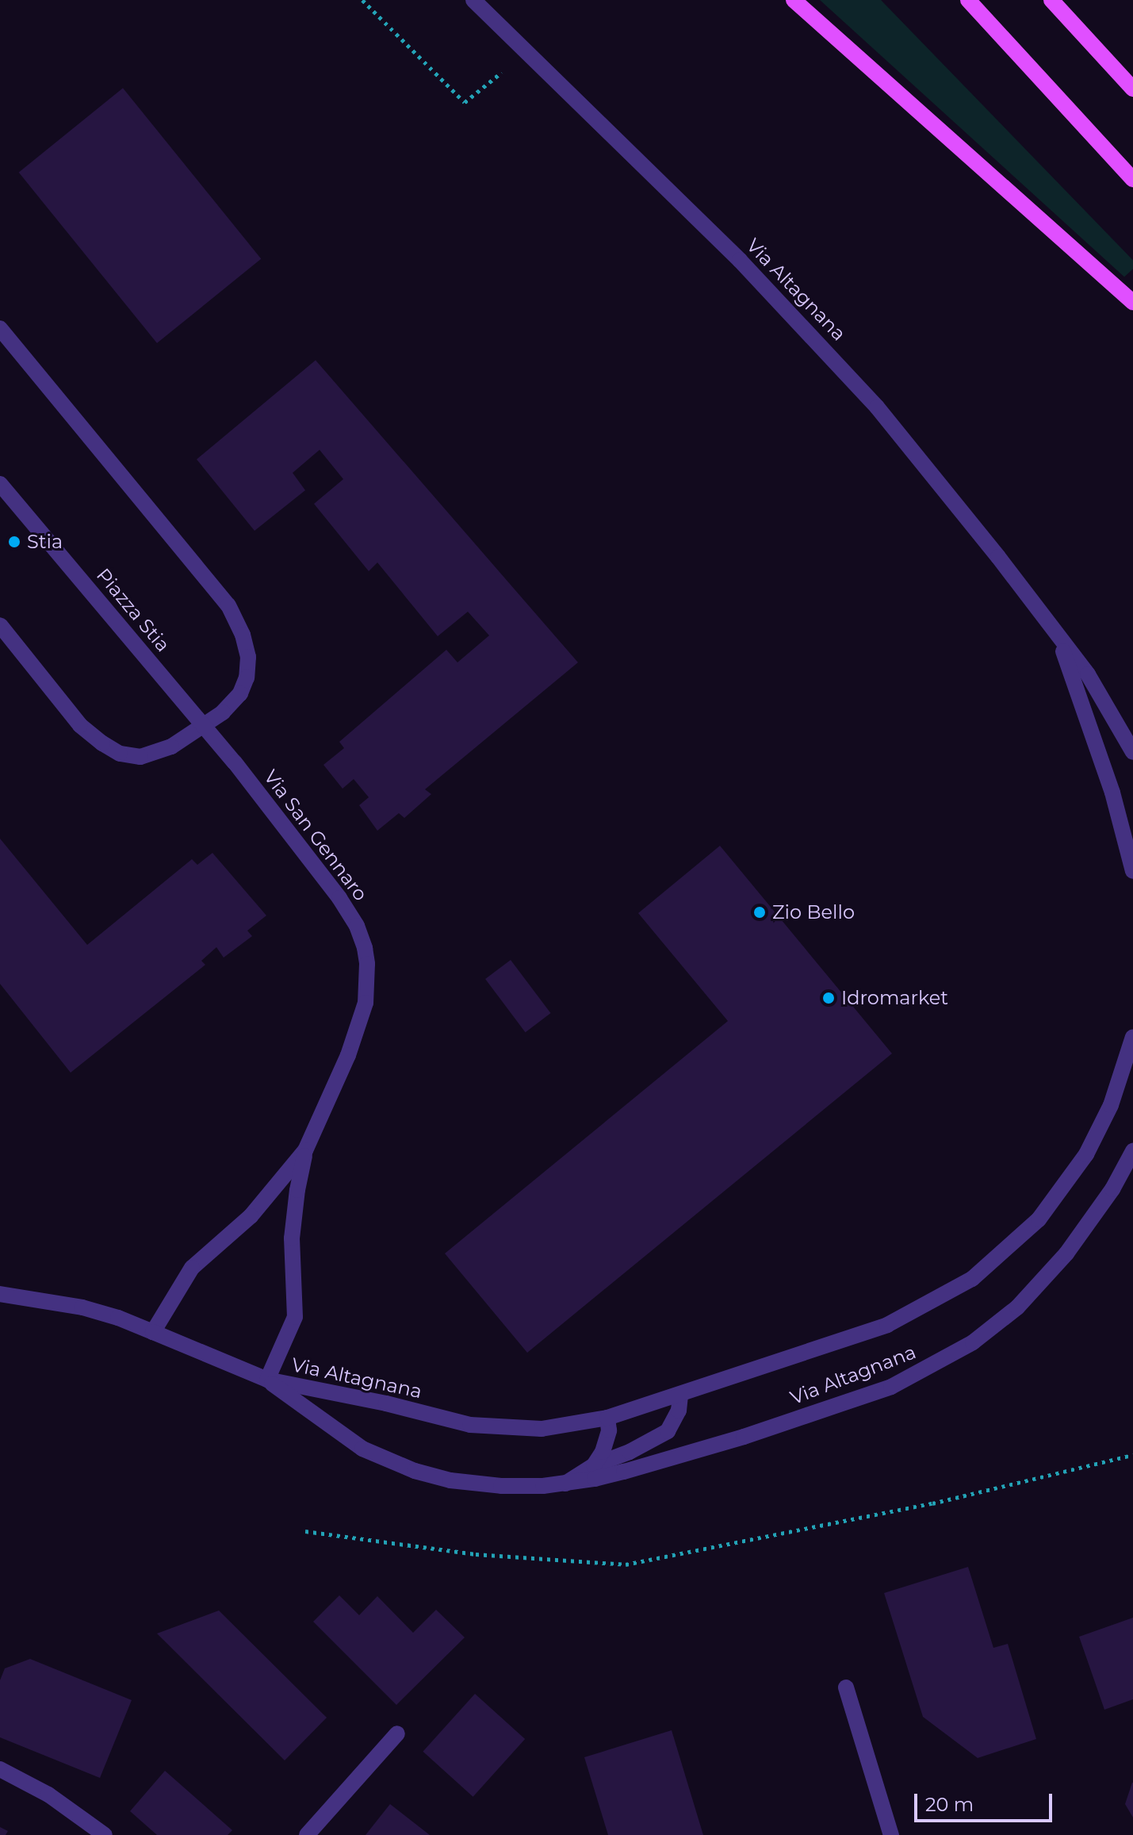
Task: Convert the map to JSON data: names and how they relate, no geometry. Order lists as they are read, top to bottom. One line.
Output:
{"streets":{"street":["Via Altagnana","Piazza Stia","Via San Gennaro"]},"crossings":[["Via Altagnana","Via San Gennaro"],["Piazza Stia","Via San Gennaro"]],"places":["Stia","Zio Bello","Idromarket"],"scale_bar":"20 m"}
